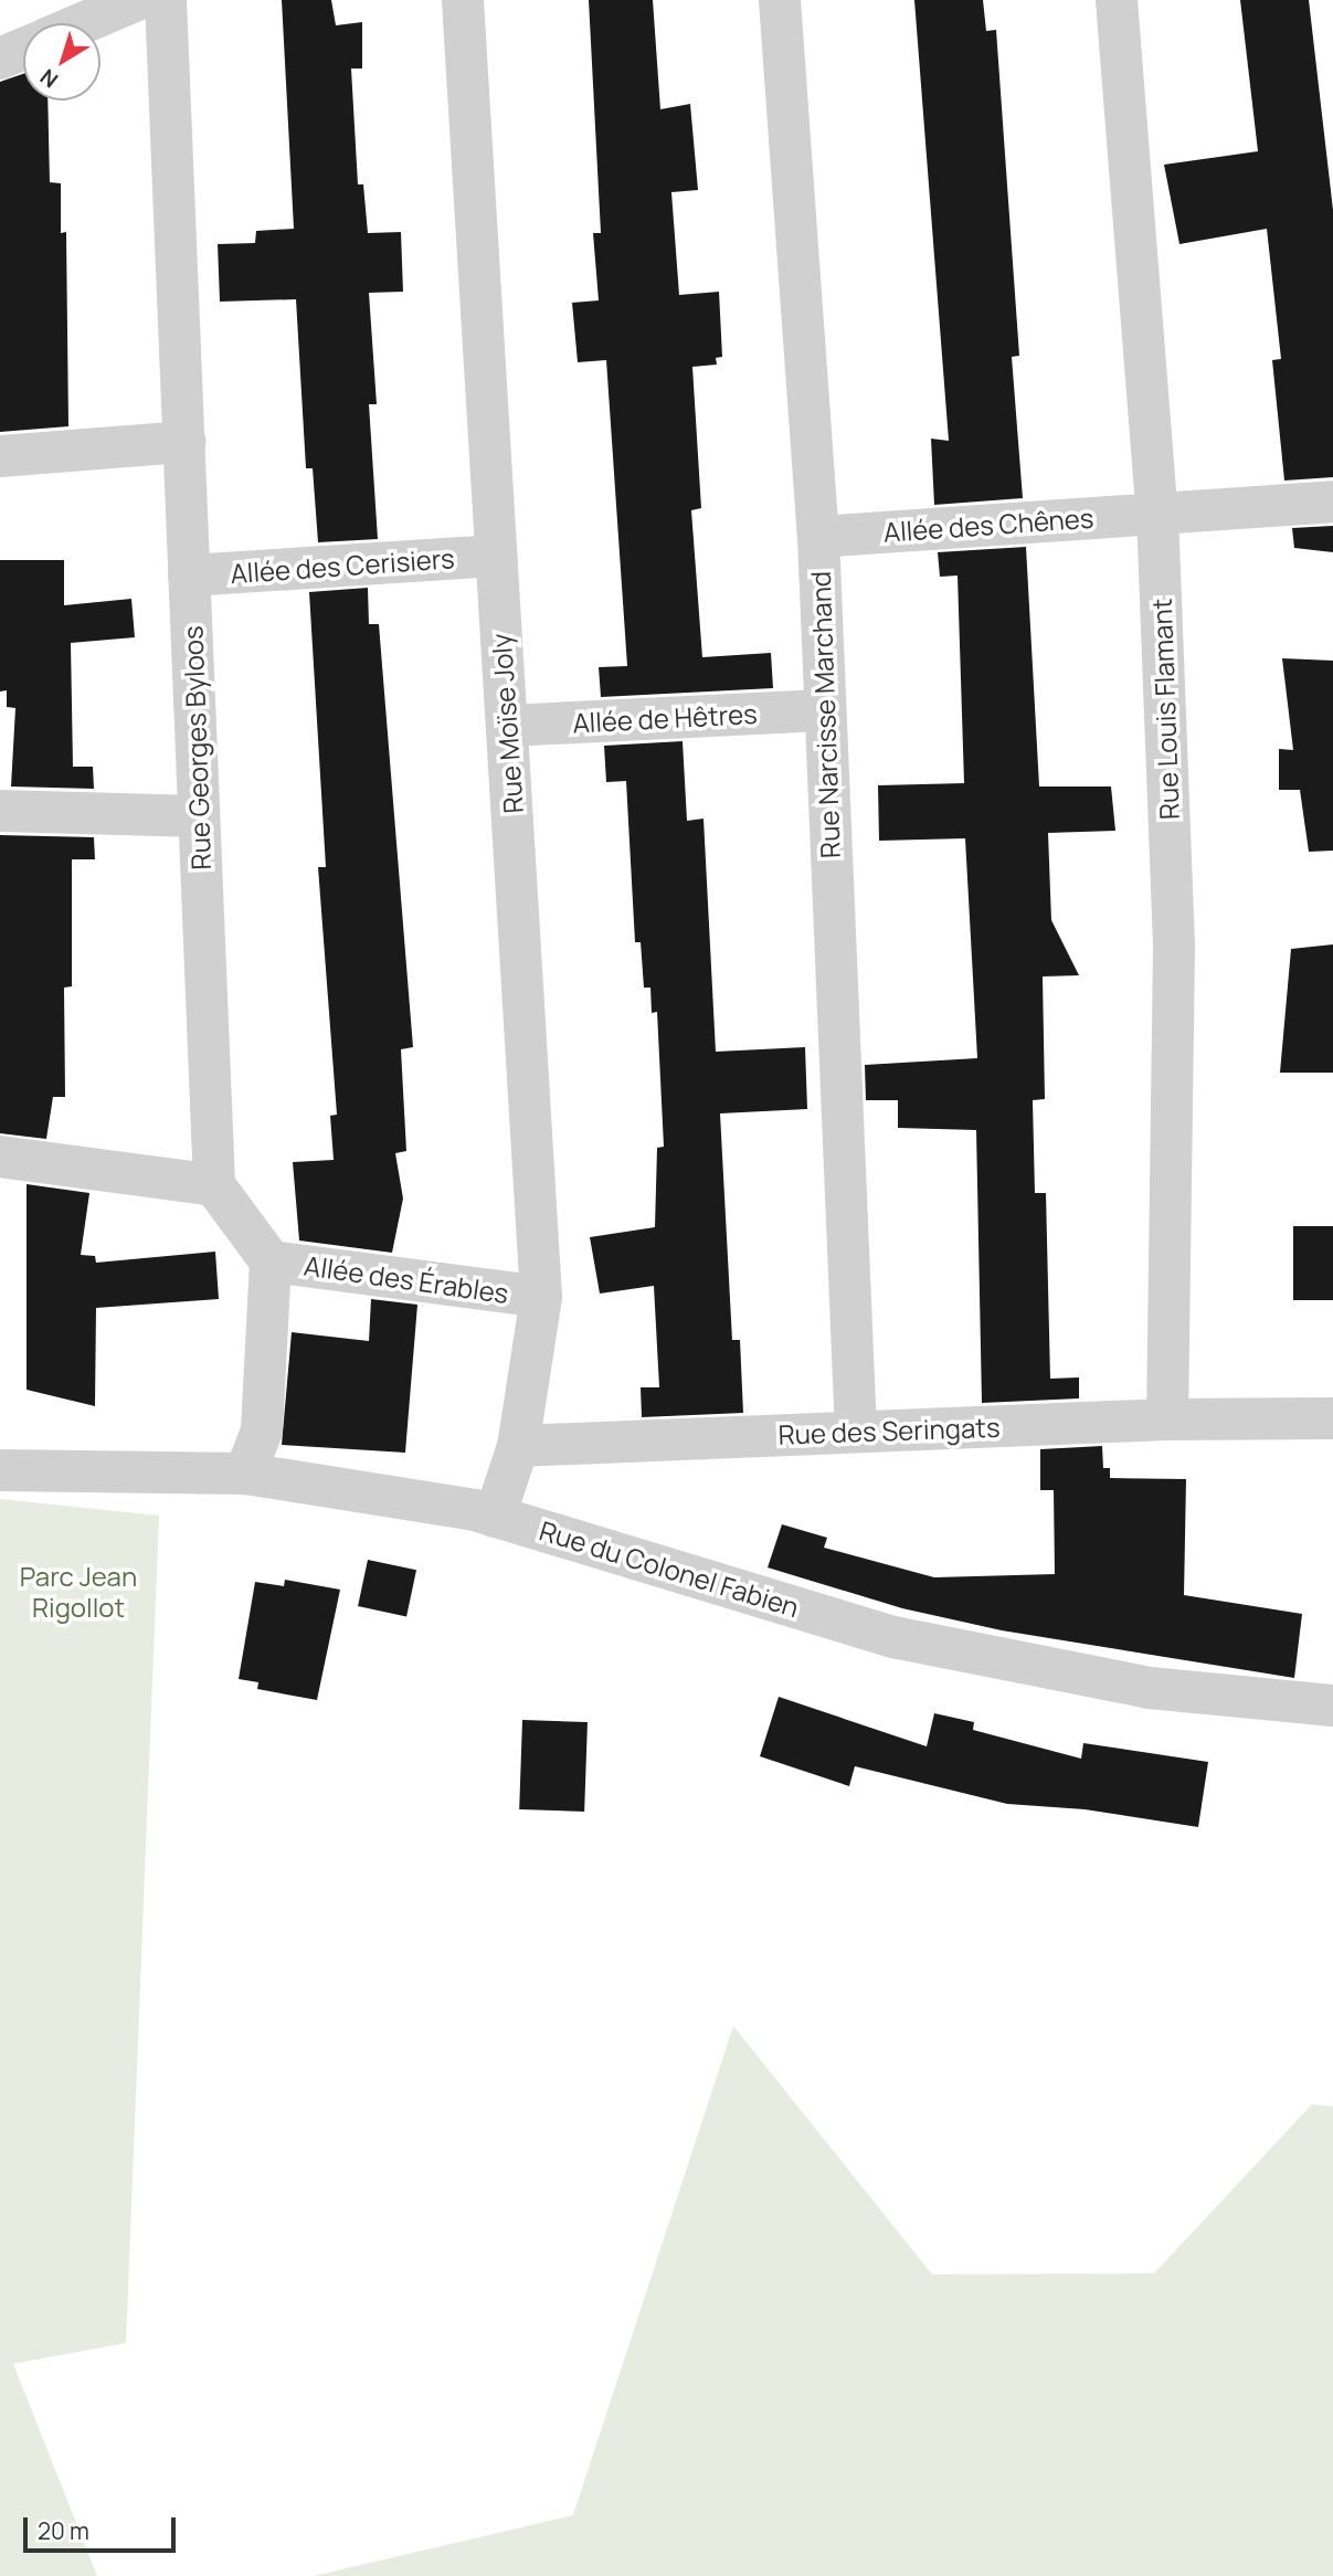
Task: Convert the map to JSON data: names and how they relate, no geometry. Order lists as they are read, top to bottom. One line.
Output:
{"streets":{"street":["Allée des Chênes","Allée des Cerisiers","Rue Louis Flamant","Rue Narcisse Marchand","Allée de Hêtres","Rue Moïse Joly","Rue Georges Byloos","Allée des Érables","Rue des Seringats","Rue du Colonel Fabien"]},"crossings":[["Allée des Chênes","Rue Louis Flamant"],["Allée des Chênes","Rue Narcisse Marchand"],["Allée des Cerisiers","Rue Moïse Joly"],["Allée des Cerisiers","Rue Georges Byloos"],["Rue Louis Flamant","Rue des Seringats"],["Rue Narcisse Marchand","Allée de Hêtres"],["Rue Narcisse Marchand","Rue des Seringats"],["Allée de Hêtres","Rue Moïse Joly"],["Rue Moïse Joly","Allée des Érables"],["Rue Moïse Joly","Rue des Seringats"]],"parks":["Parc Jean Rigollot"],"scale_bar":"20 m","north":"bottom left"}
